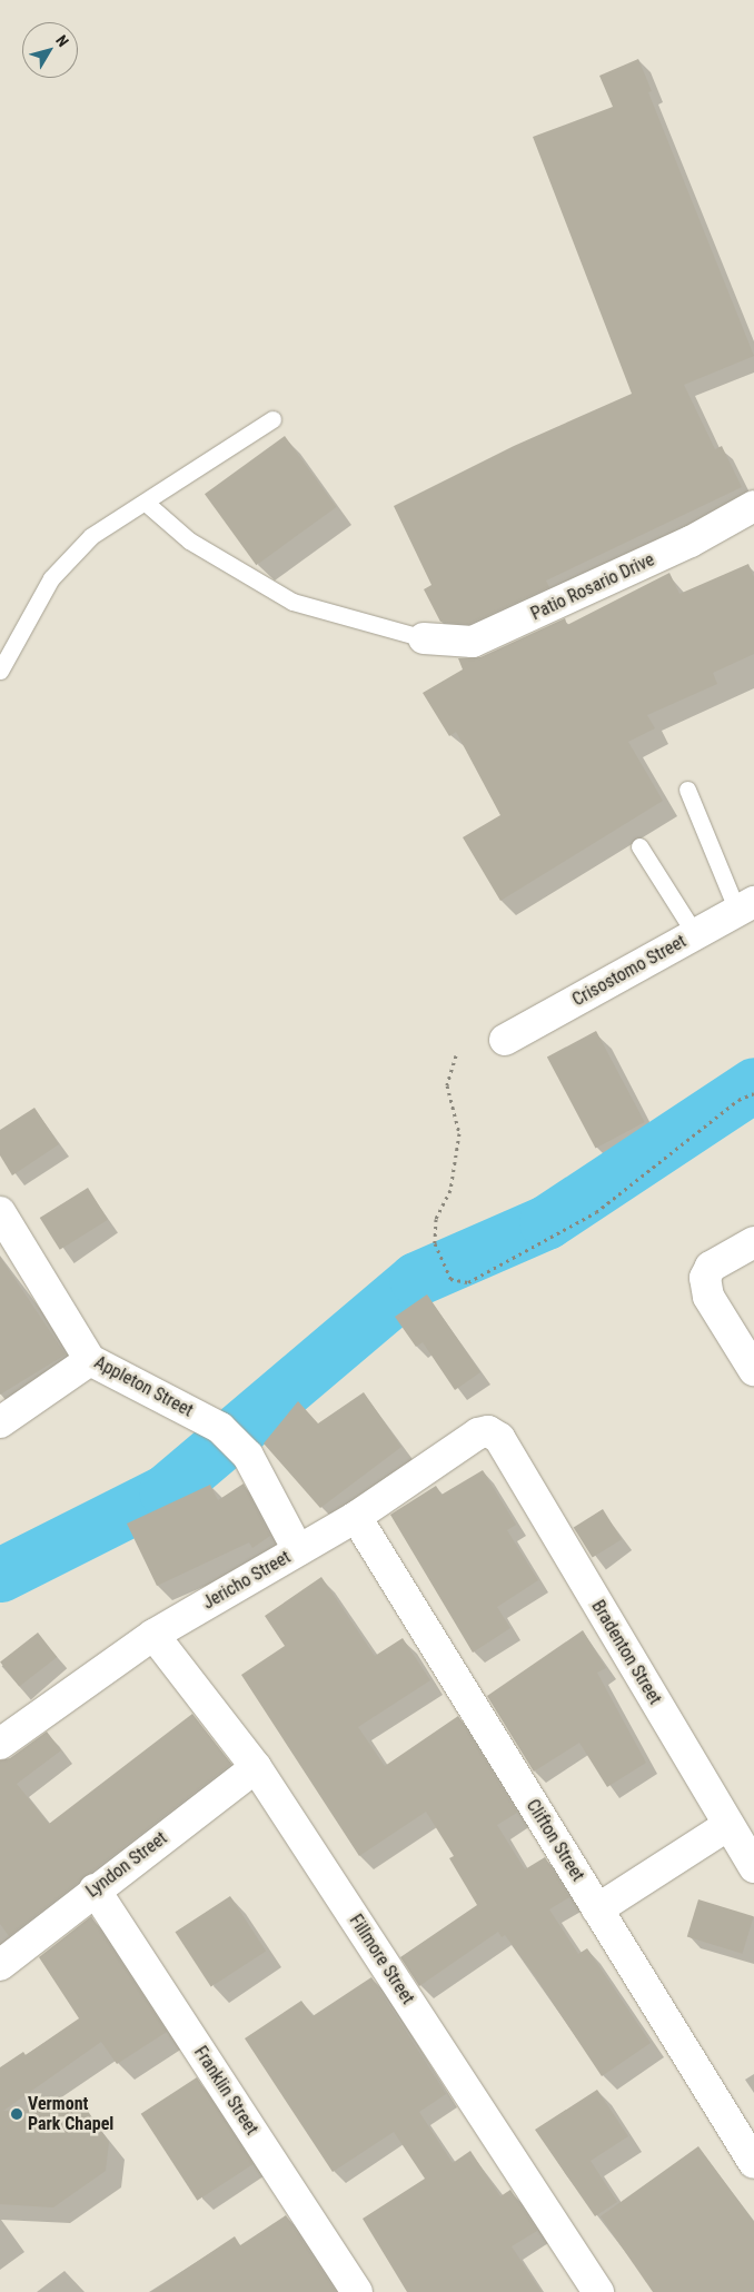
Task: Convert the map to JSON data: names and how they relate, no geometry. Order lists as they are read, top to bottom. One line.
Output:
{"streets":{"street":["Patio Rosario Drive","Crisostomo Street","Appleton Street","Jericho Street","Bradenton Street","Clifton Street","Lyndon Street","Fillmore Street","Franklin Street"]},"crossings":[["Appleton Street","Jericho Street"],["Jericho Street","Bradenton Street"],["Jericho Street","Clifton Street"],["Jericho Street","Fillmore Street"],["Lyndon Street","Fillmore Street"],["Lyndon Street","Franklin Street"]],"places":["Vermont Park Chapel"],"north":"top right"}
